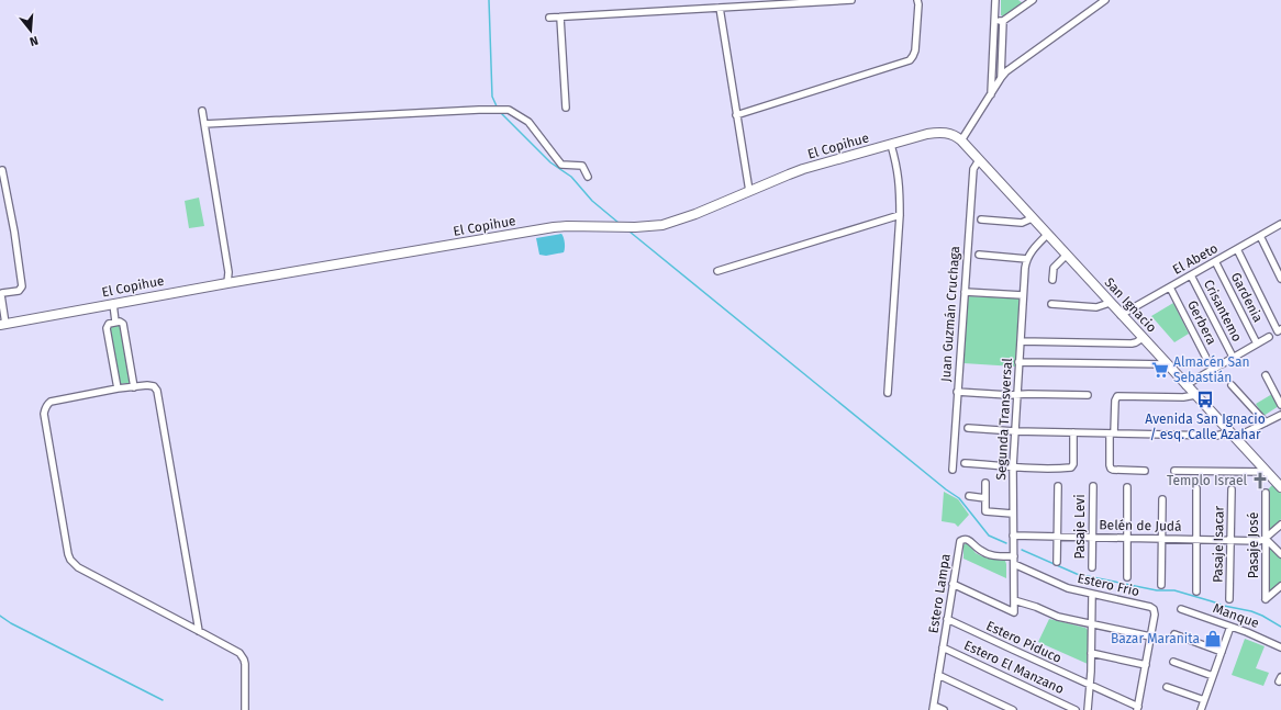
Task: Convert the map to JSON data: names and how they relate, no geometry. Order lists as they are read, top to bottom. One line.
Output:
{"streets":{"main road":["El Copihue","San Ignacio"],"street":["El Abeto","Gardenia","Crisantemo","Juan Guzmán Cruchaga","Gerbera","Segunda Transversal","Belén de Judá","Pasaje Levi","Pasaje Isacar","Pasaje José","Estero Frio","Estero Lampa","Manque","Estero Piduco","Estero El Manzano"]},"crossings":[["El Copihue","San Ignacio"],["El Abeto","Gardenia"],["El Abeto","San Ignacio"],["El Abeto","Crisantemo"],["El Abeto","Gerbera"],["San Ignacio","Juan Guzmán Cruchaga"],["San Ignacio","Segunda Transversal"],["Segunda Transversal","Belén de Judá"],["Segunda Transversal","Estero Frio"],["Segunda Transversal","Estero Lampa"],["Belén de Judá","Pasaje Levi"],["Belén de Judá","Pasaje Isacar"],["Belén de Judá","Pasaje José"],["Estero Frio","Estero Piduco"],["Estero Lampa","Estero Piduco"],["Estero Lampa","Estero El Manzano"]],"places":{"supermarket":["Almacén San Sebastián"],"bus stop":["Avenida San Ignacio / esq. Calle Azahar"],"church":["Templo Israel"],"shop":["Bazar Maranita"]},"north":"bottom"}
